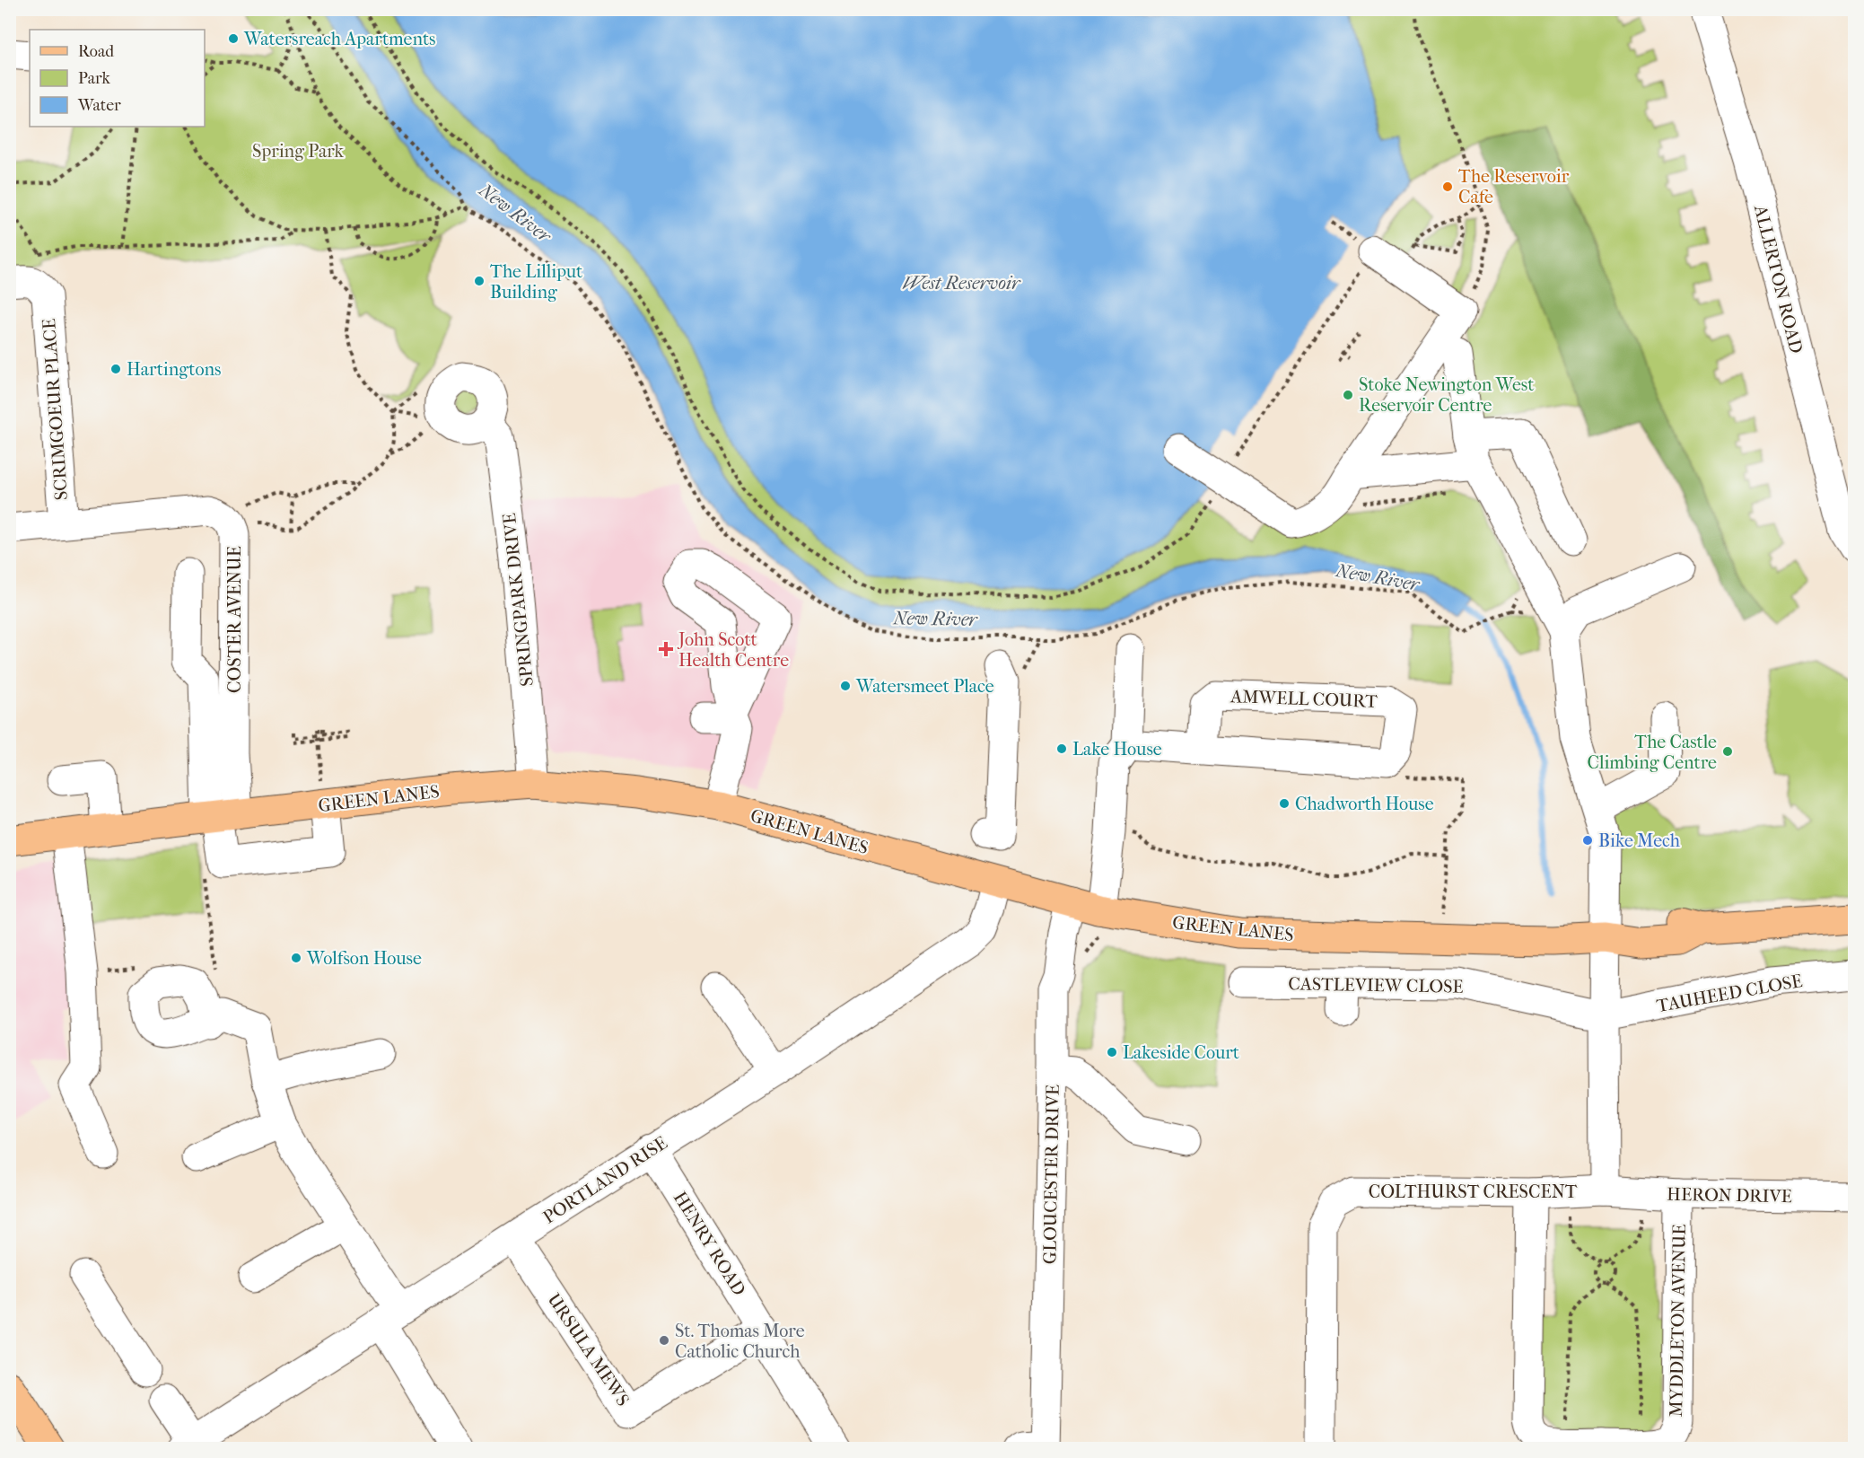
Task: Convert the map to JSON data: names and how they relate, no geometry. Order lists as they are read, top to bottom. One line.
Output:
{"streets":{"main road":["GREEN LANES"],"street":["ALLERTON ROAD","SCRIMGOEUR PLACE","SPRINGPARK DRIVE","COSTER AVENUE","AMWELL COURT","CASTLEVIEW CLOSE","TAUHEED CLOSE","GLOUCESTER DRIVE","PORTLAND RISE","COLTHURST CRESCENT","HERON DRIVE","HENRY ROAD","MYDDLETON AVENUE","URSULA MEWS"]},"crossings":[["SCRIMGOEUR PLACE","COSTER AVENUE"],["SPRINGPARK DRIVE","GREEN LANES"],["COSTER AVENUE","GREEN LANES"],["GREEN LANES","GLOUCESTER DRIVE"],["GREEN LANES","PORTLAND RISE"],["CASTLEVIEW CLOSE","TAUHEED CLOSE"],["PORTLAND RISE","HENRY ROAD"],["PORTLAND RISE","URSULA MEWS"],["COLTHURST CRESCENT","HERON DRIVE"],["COLTHURST CRESCENT","MYDDLETON AVENUE"],["HERON DRIVE","MYDDLETON AVENUE"],["HENRY ROAD","URSULA MEWS"]],"water":["New River","West Reservoir"],"parks":["Spring Park"],"places":{"other":["Watersreach Apartments","The Reservoir Cafe","The Lilliput Building","Hartingtons","Stoke Newington West Reservoir Centre","Watersmeet Place","Lake House","The Castle Climbing Centre","Chadworth House","Bike Mech","Wolfson House","Lakeside Court","St. Thomas More Catholic Church"],"health":["John Scott Health Centre"]},"legend":["Road","Park","Water"]}
